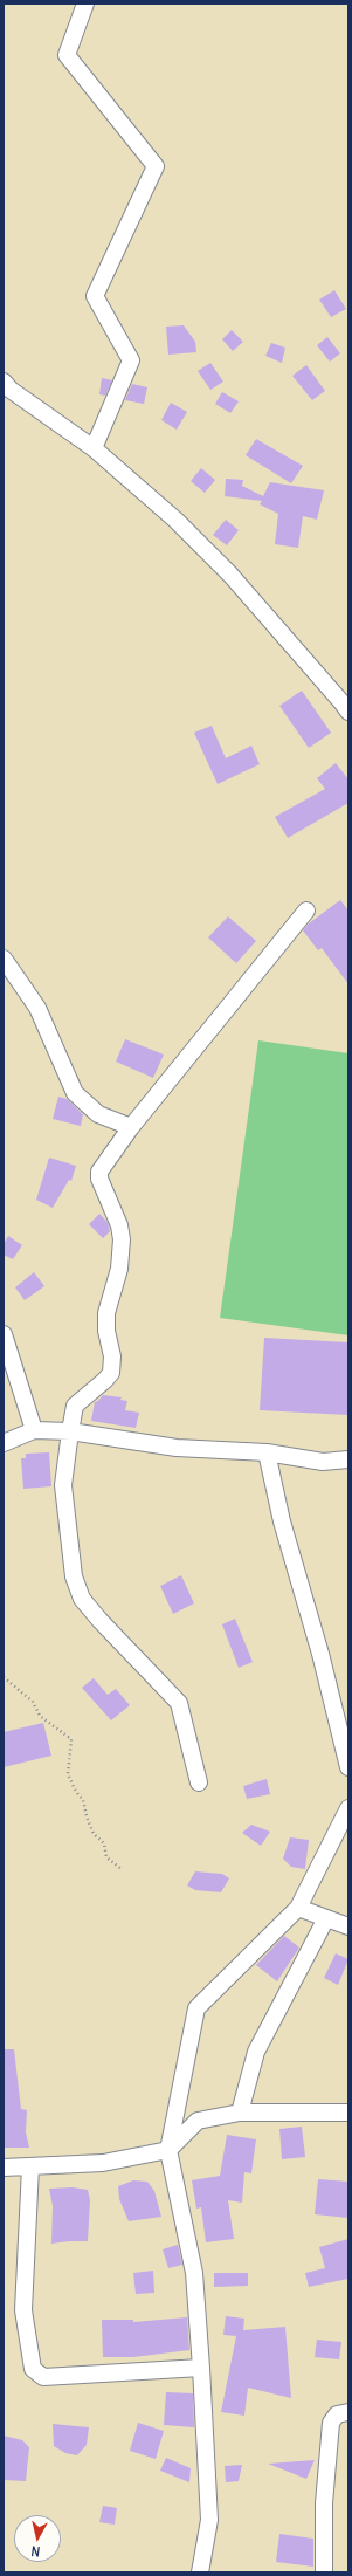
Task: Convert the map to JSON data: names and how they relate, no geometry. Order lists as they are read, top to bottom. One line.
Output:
{"north":"bottom"}
